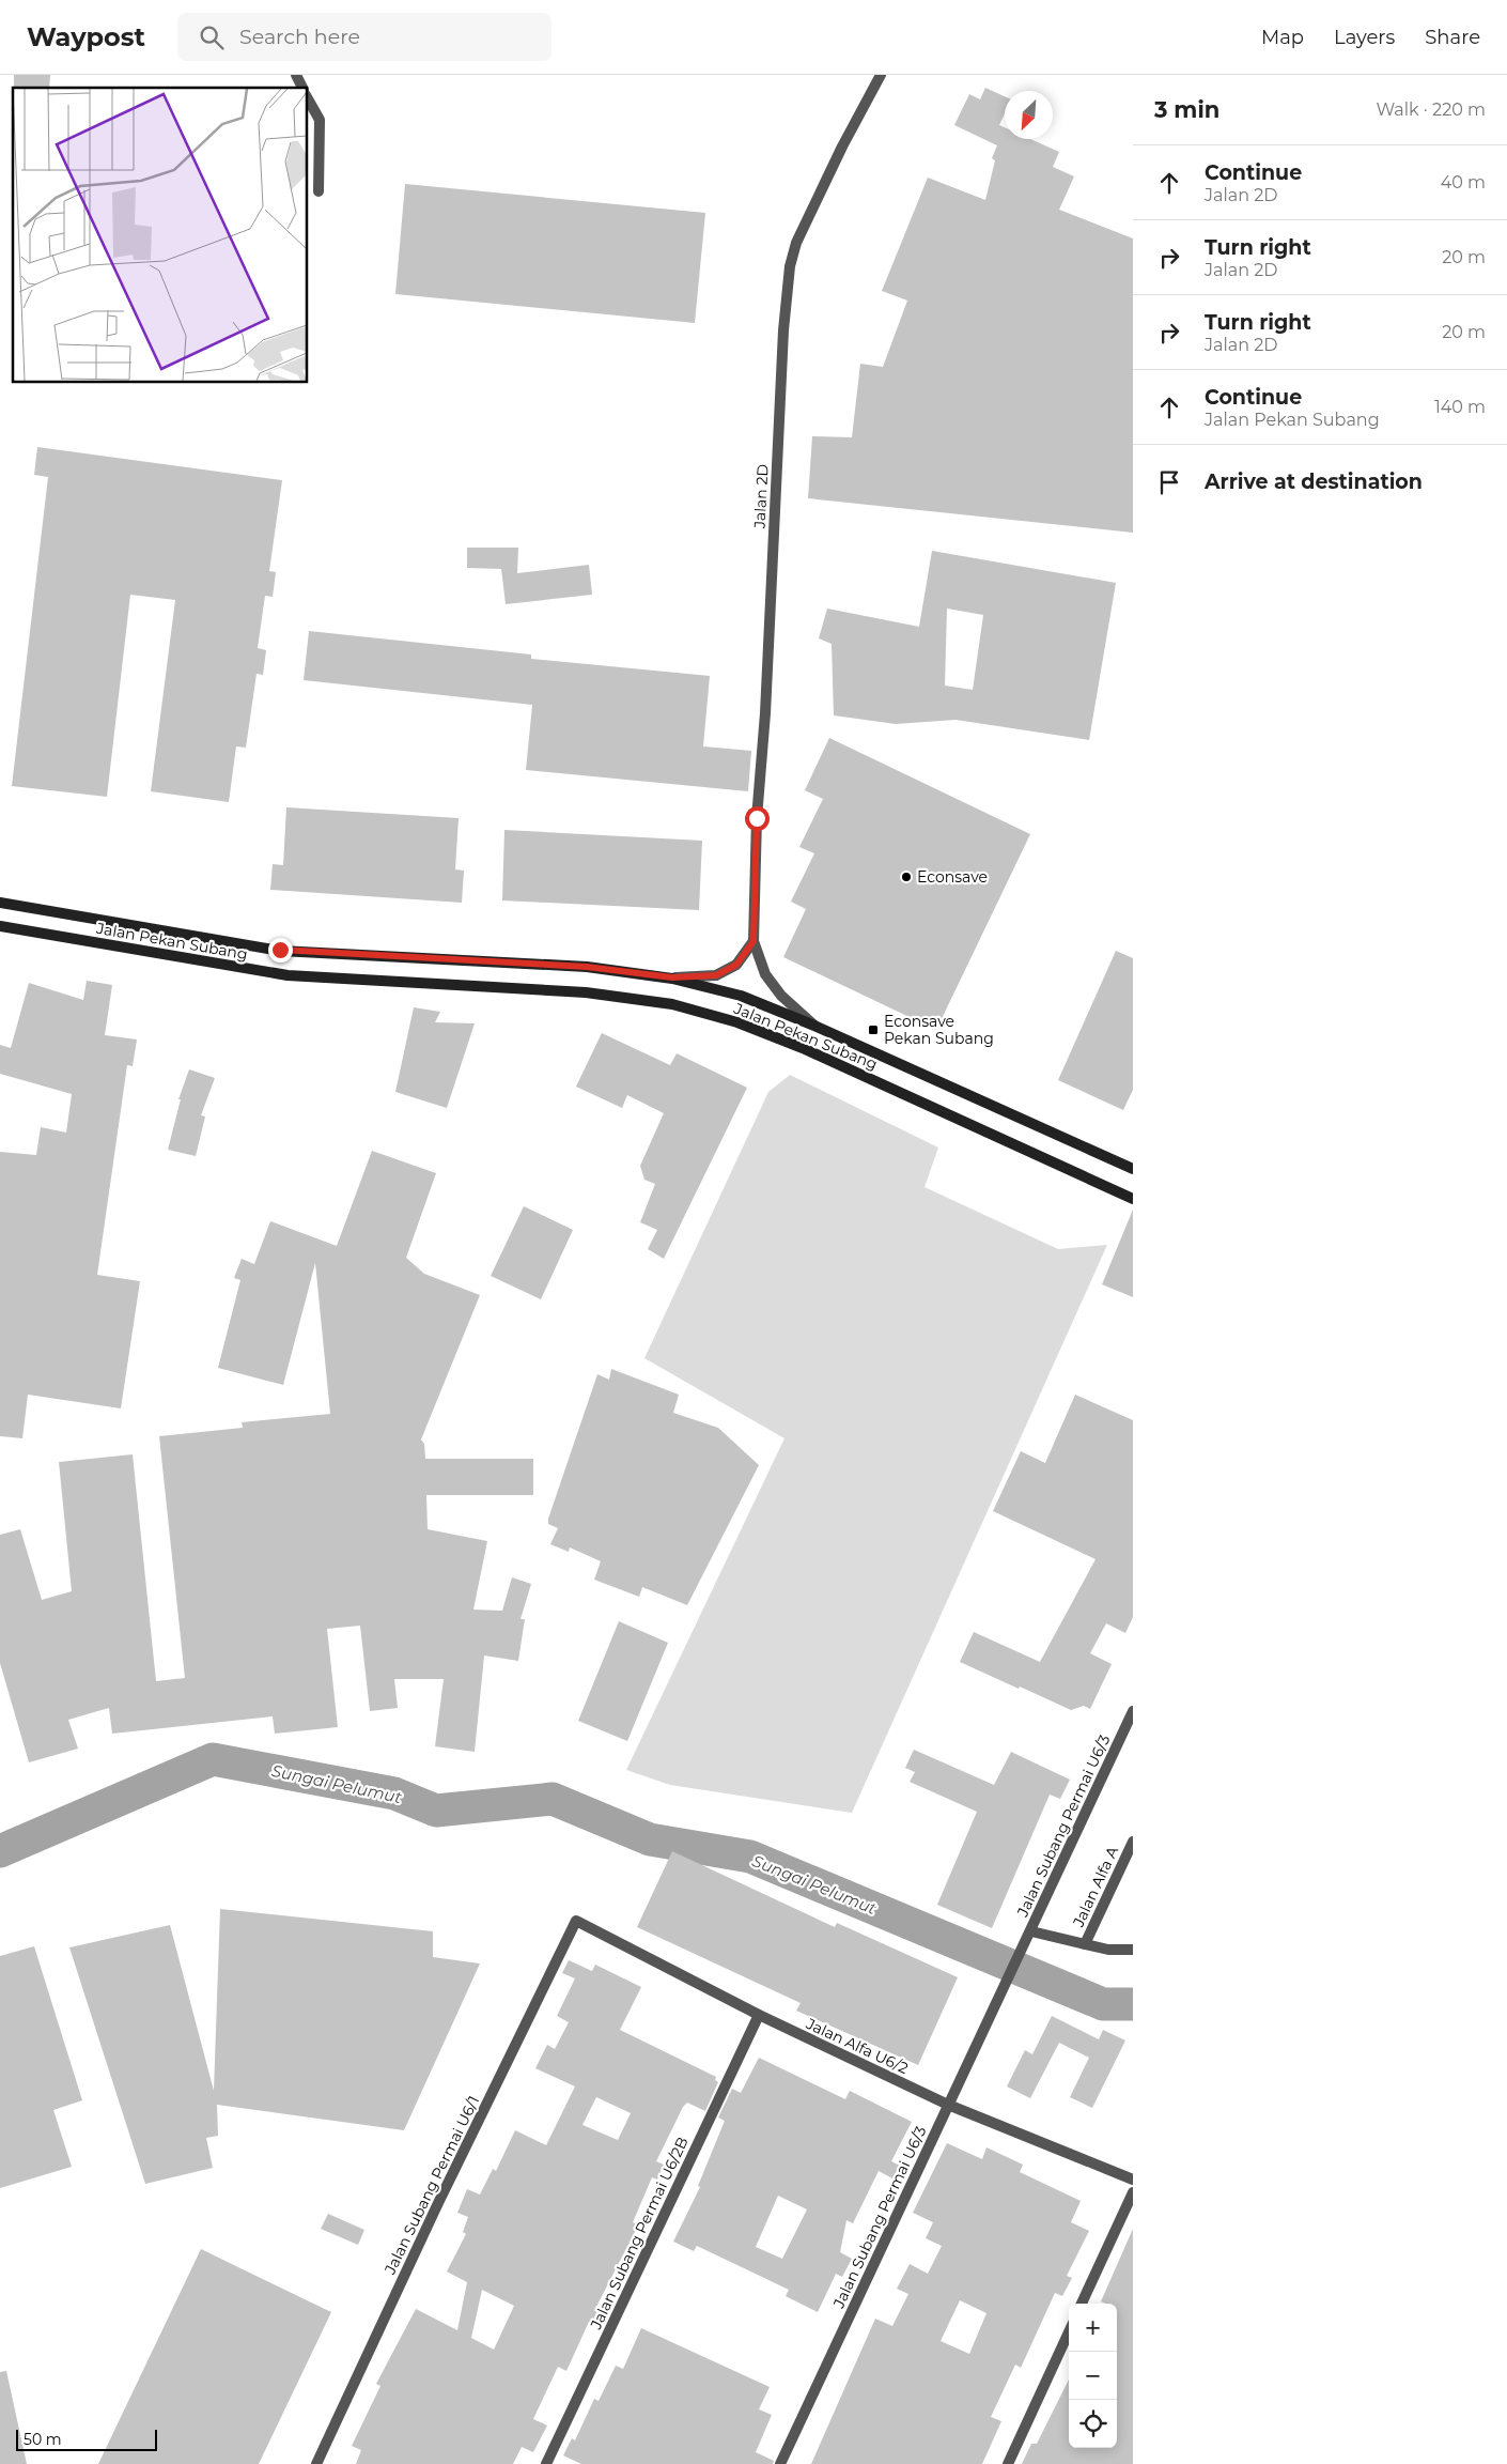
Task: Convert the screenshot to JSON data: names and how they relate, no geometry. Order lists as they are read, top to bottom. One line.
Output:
{"streets":{"main road":["Jalan Pekan Subang"],"street":["Jalan 2D","Jalan Subang Permai U6/3","Jalan Alfa A","Jalan Alfa U6/2","Jalan Subang Permai U6/1","Jalan Subang Permai U6/2B"]},"crossings":[["Jalan 2D","Jalan Pekan Subang"],["Jalan Subang Permai U6/3","Jalan Alfa U6/2"],["Jalan Alfa U6/2","Jalan Subang Permai U6/1"],["Jalan Alfa U6/2","Jalan Subang Permai U6/2B"]],"water":["Sungai Pelumut"],"places":{"other":["Econsave"],"transit":["Econsave Pekan Subang"]},"scale_bar":"50 m","north":"bottom left","page":{"header":"Waypost","search":"Search here","nav":["Map","Layers","Share"],"heading":["3 min","Walk · 220 m"],"list":[["Continue","Jalan 2D","40 m"],["Turn right","Jalan 2D","20 m"],["Turn right","Jalan 2D","20 m"],["Continue","Jalan Pekan Subang","140 m"],"Arrive at destination"],"map_buttons":["+","−"],"scale":"50 m"}}
